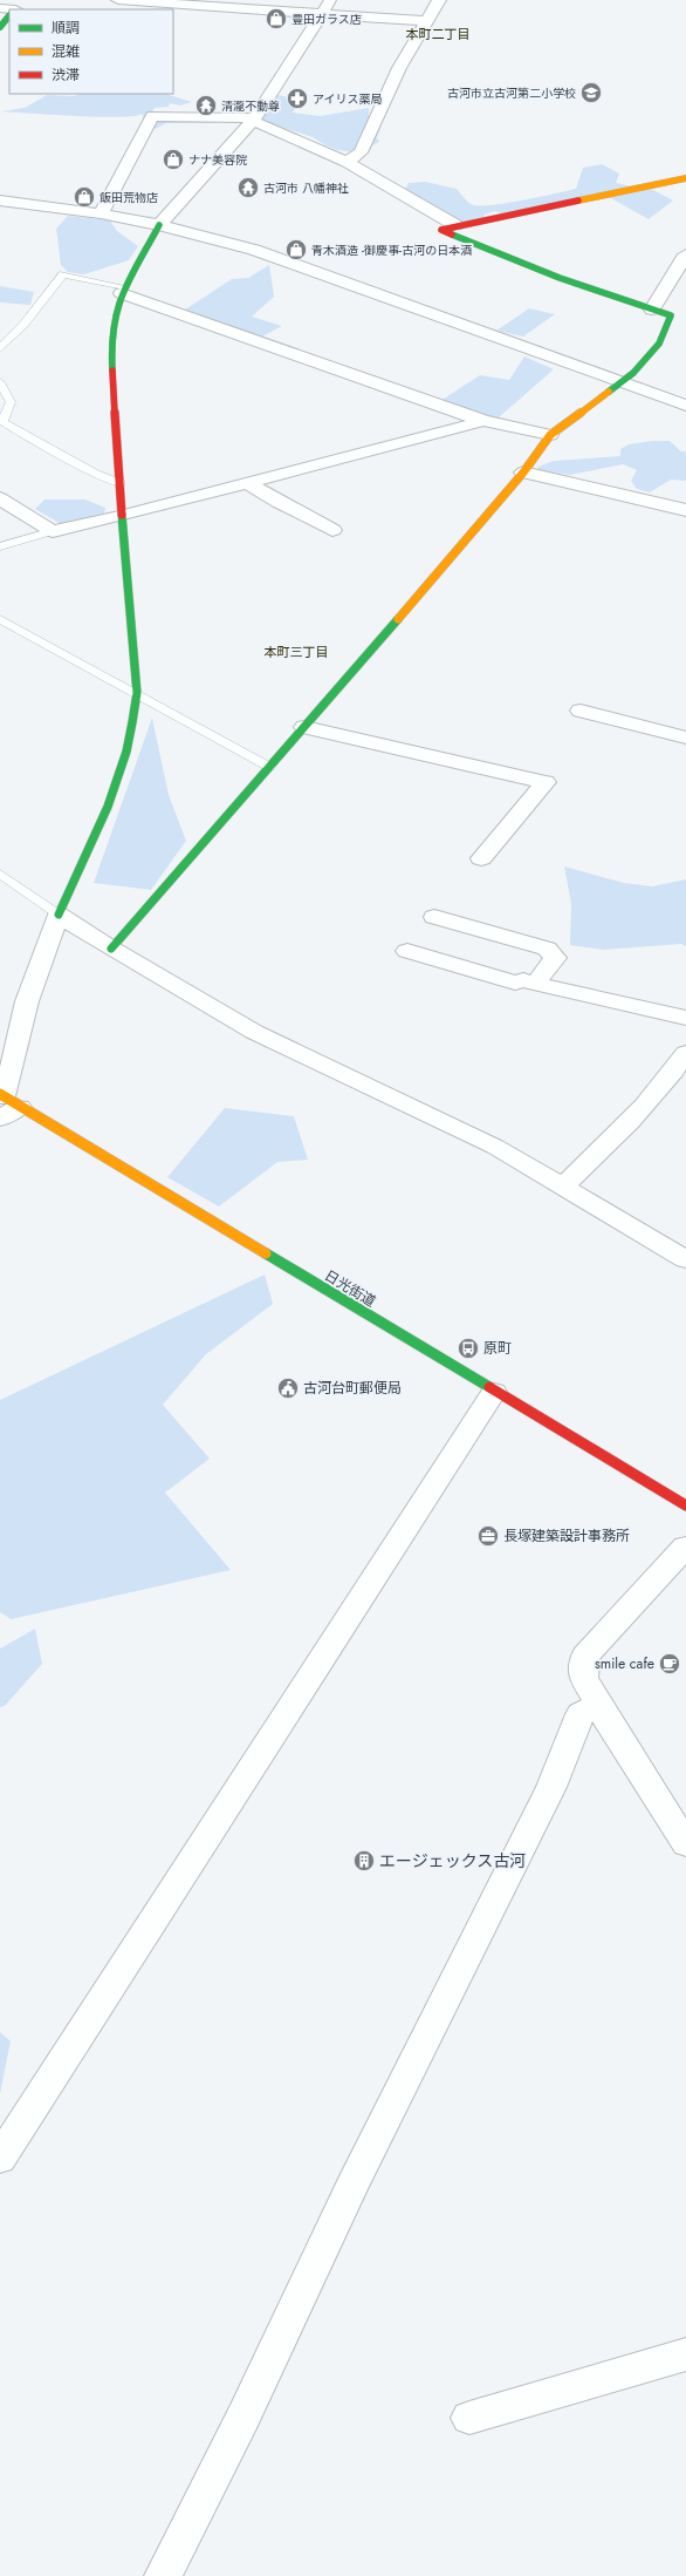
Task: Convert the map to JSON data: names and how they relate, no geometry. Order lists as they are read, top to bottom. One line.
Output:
{"streets":{"street":["日光街道"]},"districts":["本町二丁目","本町三丁目"],"places":{"shop":["豊田ガラス店","ナナ美容院","飯田荒物店","青木酒造 -御慶事-古河の日本酒"],"school or university":["古河市立古河第二小学校"],"pharmacy":["アイリス薬局"],"temple":["清瀧不動尊","古河市 八幡神社"],"bus stop":["原町"],"public building":["古河台町郵便局"],"office":["長塚建築設計事務所"],"cafe":["smile cafe"],"building":["エージェックス古河"]},"legend":["順調","混雑","渋滞"]}
